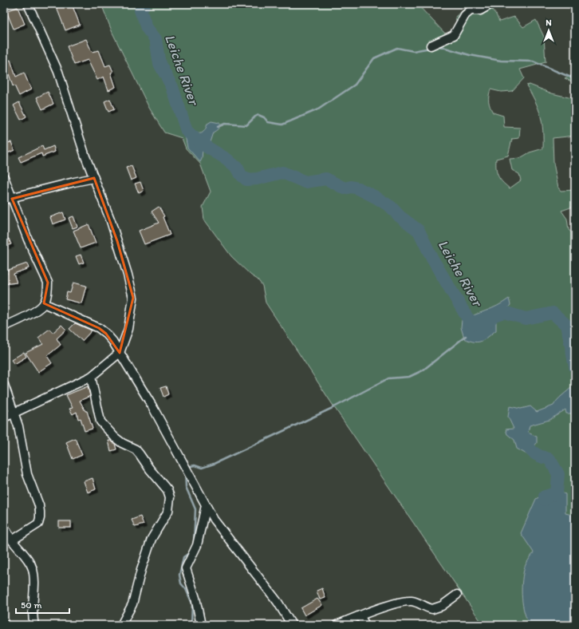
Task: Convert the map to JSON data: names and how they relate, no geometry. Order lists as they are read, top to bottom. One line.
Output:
{"water":["Leiche River"],"scale_bar":"50 m","north":"top"}
